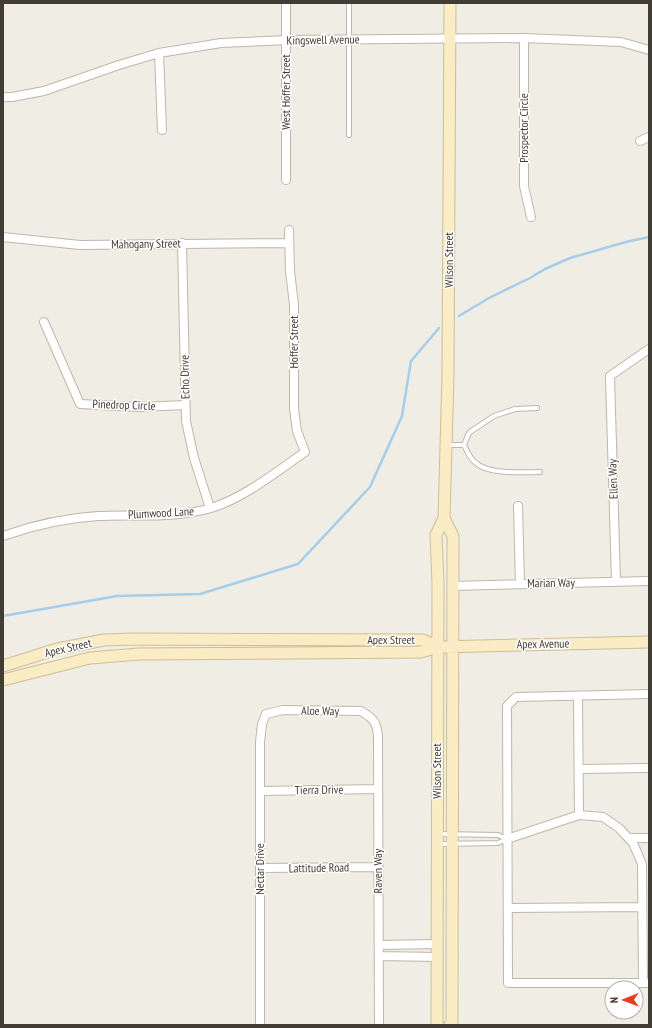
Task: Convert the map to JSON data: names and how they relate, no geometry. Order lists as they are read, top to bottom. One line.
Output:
{"streets":{"street":["Kingswell Avenue","West Hoffer Street","Prospector Circle","Mahogany Street","Wilson Street","Hoffer Street","Echo Drive","Pinedrop Circle","Ellen Way","Plumwood Lane","Marian Way","Apex Street","Apex Avenue","Aloe Way","Tierra Drive","Lattitude Road","Nectar Drive","Raven Way"]},"crossings":[["Kingswell Avenue","West Hoffer Street"],["Kingswell Avenue","Prospector Circle"],["Kingswell Avenue","Wilson Street"],["Mahogany Street","Hoffer Street"],["Mahogany Street","Echo Drive"],["Wilson Street","Marian Way"],["Wilson Street","Apex Street"],["Wilson Street","Apex Avenue"],["Hoffer Street","Plumwood Lane"],["Echo Drive","Pinedrop Circle"],["Echo Drive","Plumwood Lane"],["Ellen Way","Marian Way"],["Apex Street","Apex Avenue"],["Aloe Way","Nectar Drive"],["Aloe Way","Raven Way"],["Tierra Drive","Nectar Drive"],["Tierra Drive","Raven Way"],["Lattitude Road","Nectar Drive"],["Lattitude Road","Raven Way"]],"north":"left"}
